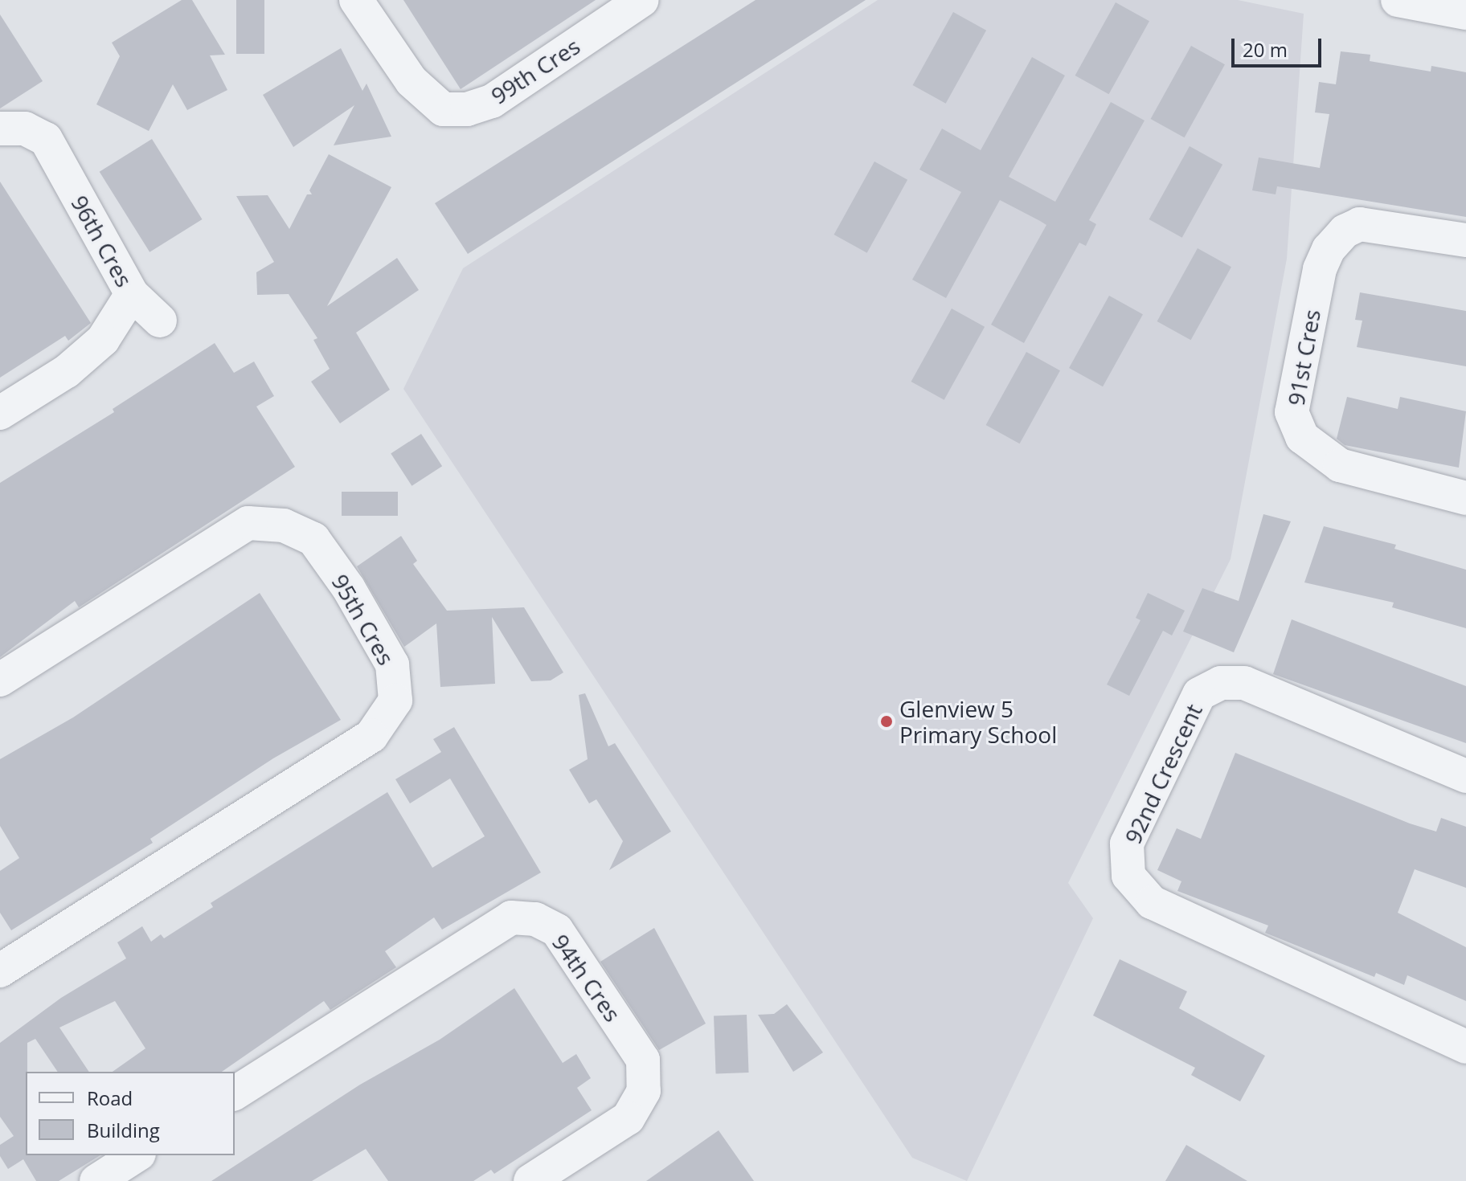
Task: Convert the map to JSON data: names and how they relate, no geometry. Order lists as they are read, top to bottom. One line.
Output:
{"streets":{"street":["99th Cres","96th Cres","91st Cres","95th Cres","92nd Crescent","94th Cres"]},"places":["Glenview 5 Primary School"],"legend":["Road","Building"],"scale_bar":"20 m"}
